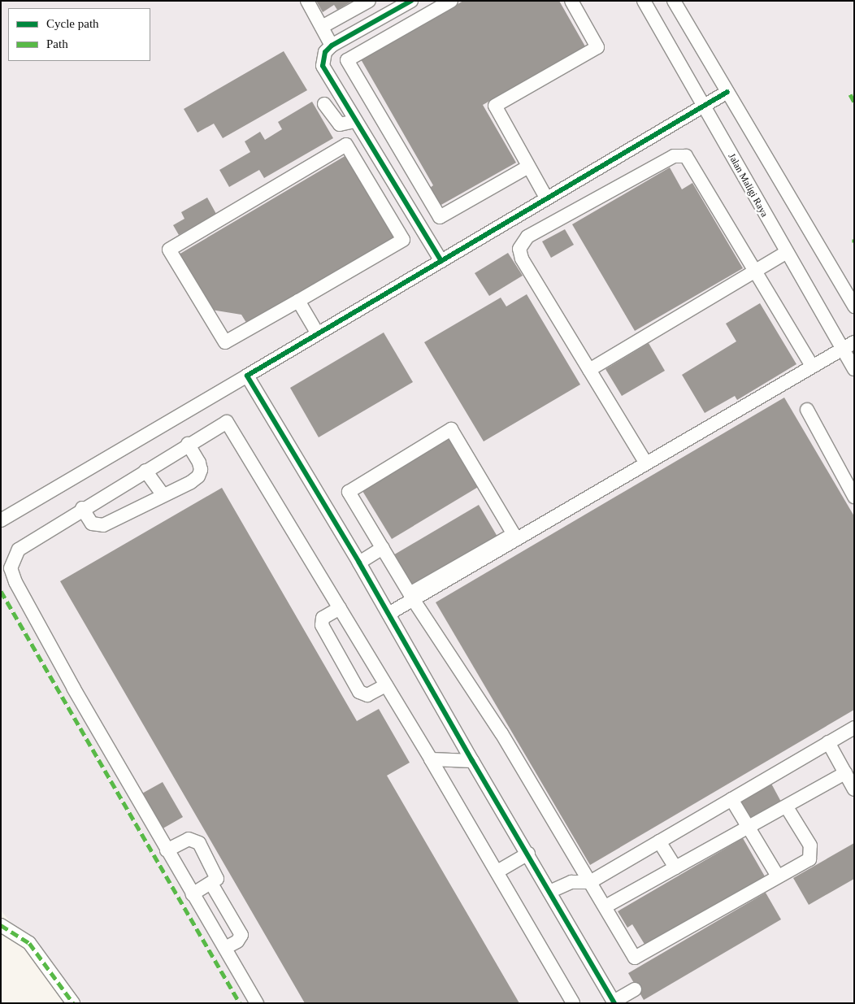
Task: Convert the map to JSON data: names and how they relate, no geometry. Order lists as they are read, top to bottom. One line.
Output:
{"streets":{"street":["Jalan Maligi Raya"]},"legend":["Cycle path","Path"]}
